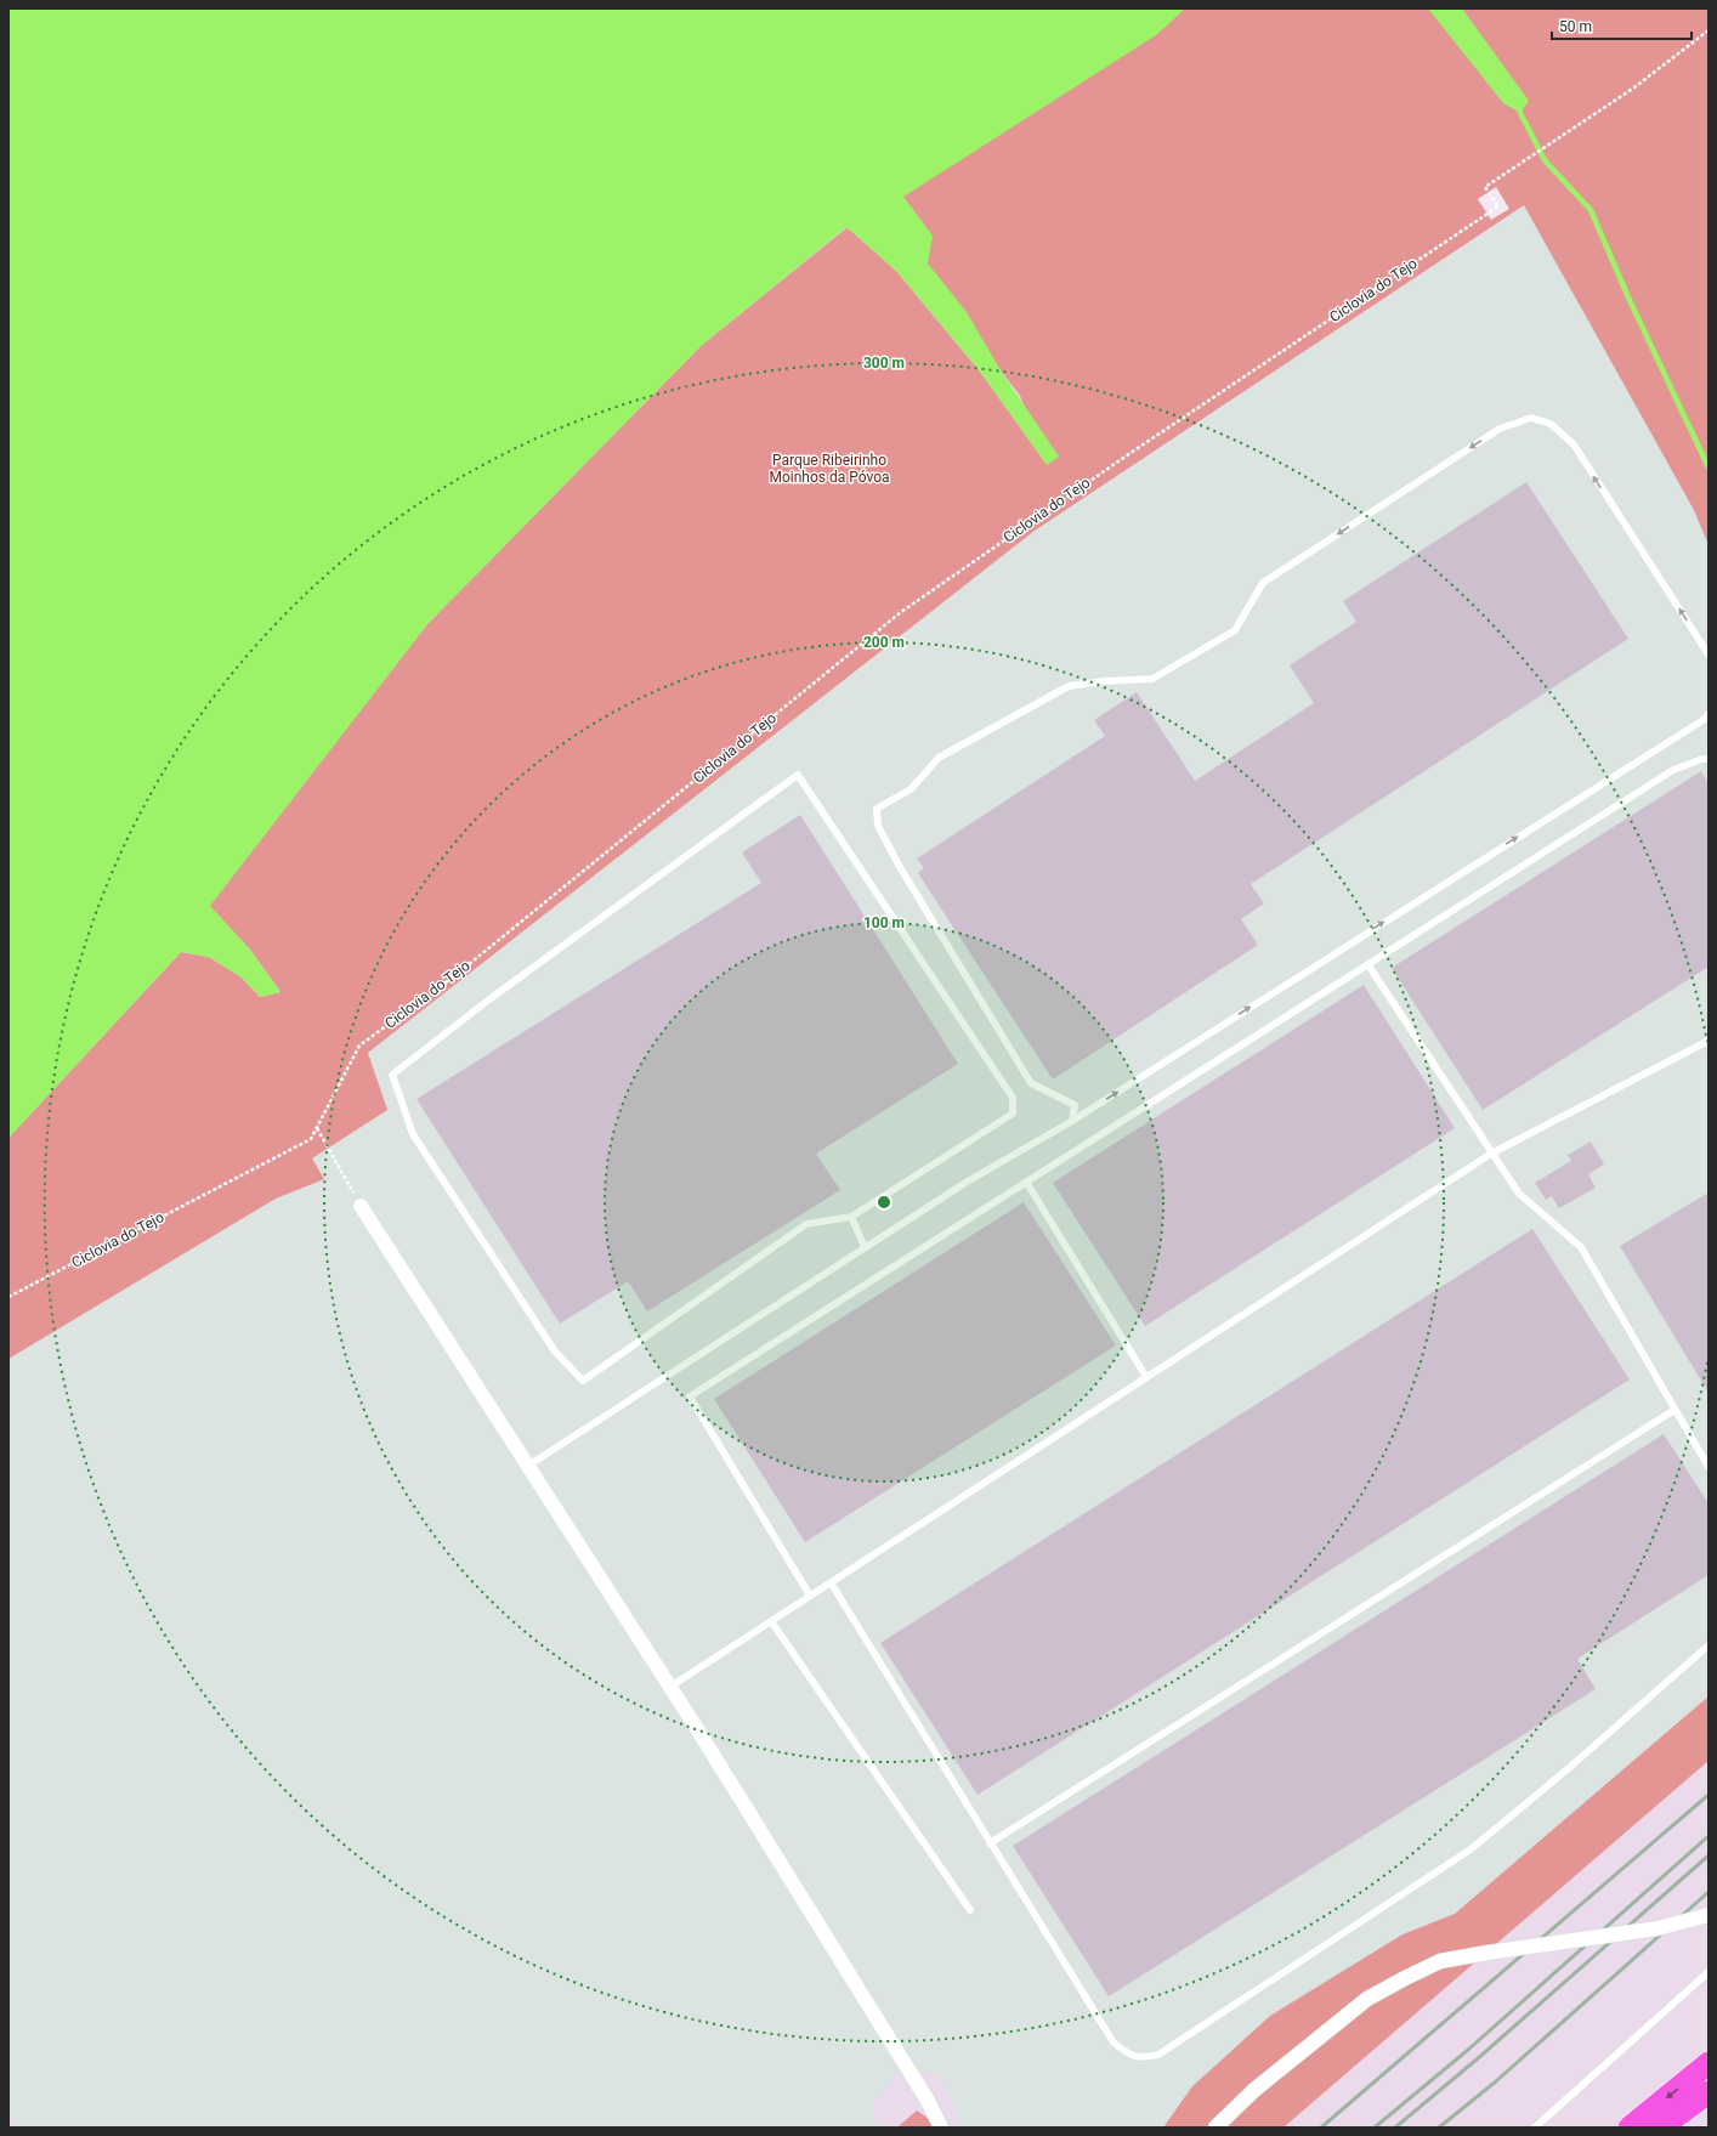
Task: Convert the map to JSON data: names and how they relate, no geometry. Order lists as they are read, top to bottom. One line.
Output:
{"streets":{"path":["Ciclovia do Tejo"]},"parks":["Parque Ribeirinho Moinhos da Póvoa"],"scale_bar":"50 m","rings":["300 m","200 m","100 m"]}
